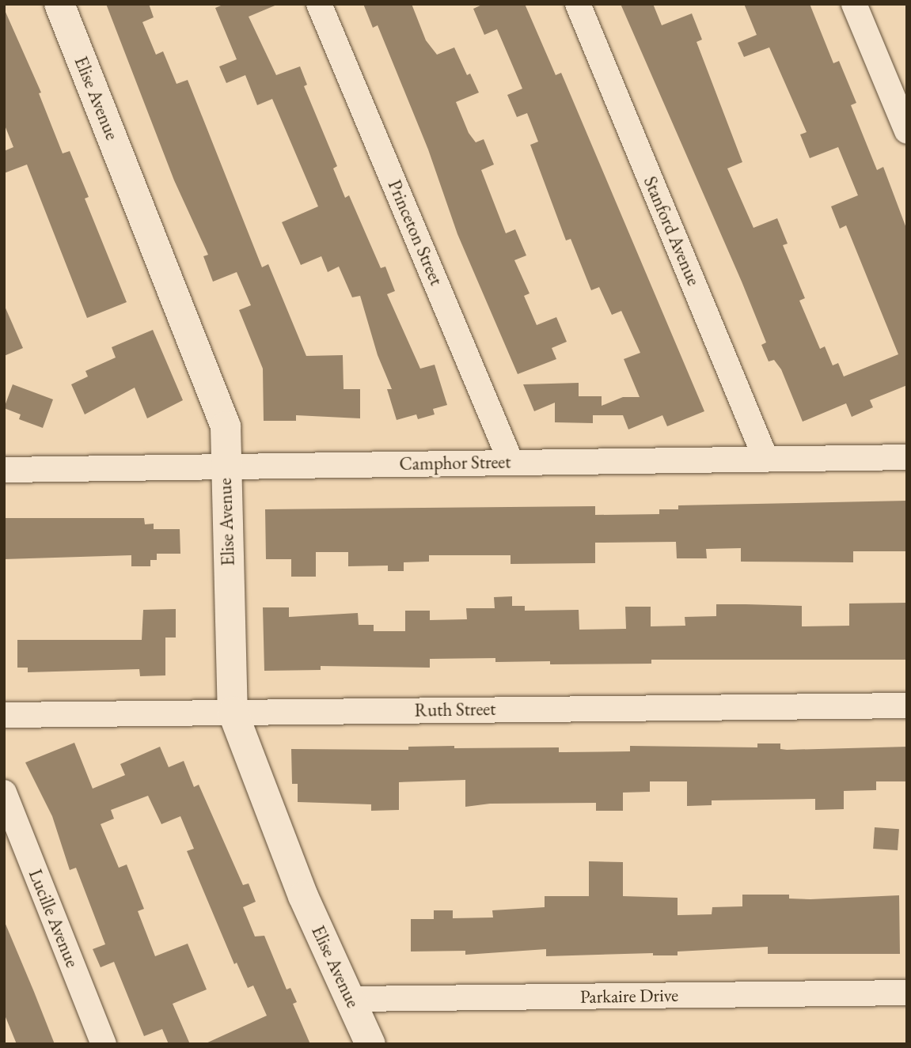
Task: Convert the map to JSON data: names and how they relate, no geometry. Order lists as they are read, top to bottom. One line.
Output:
{"streets":{"street":["Elise Avenue","Stanford Avenue","Princeton Street","Camphor Street","Ruth Street","Lucille Avenue","Parkaire Drive"]},"crossings":[["Elise Avenue","Camphor Street"],["Elise Avenue","Ruth Street"],["Elise Avenue","Parkaire Drive"],["Stanford Avenue","Camphor Street"],["Princeton Street","Camphor Street"]]}
